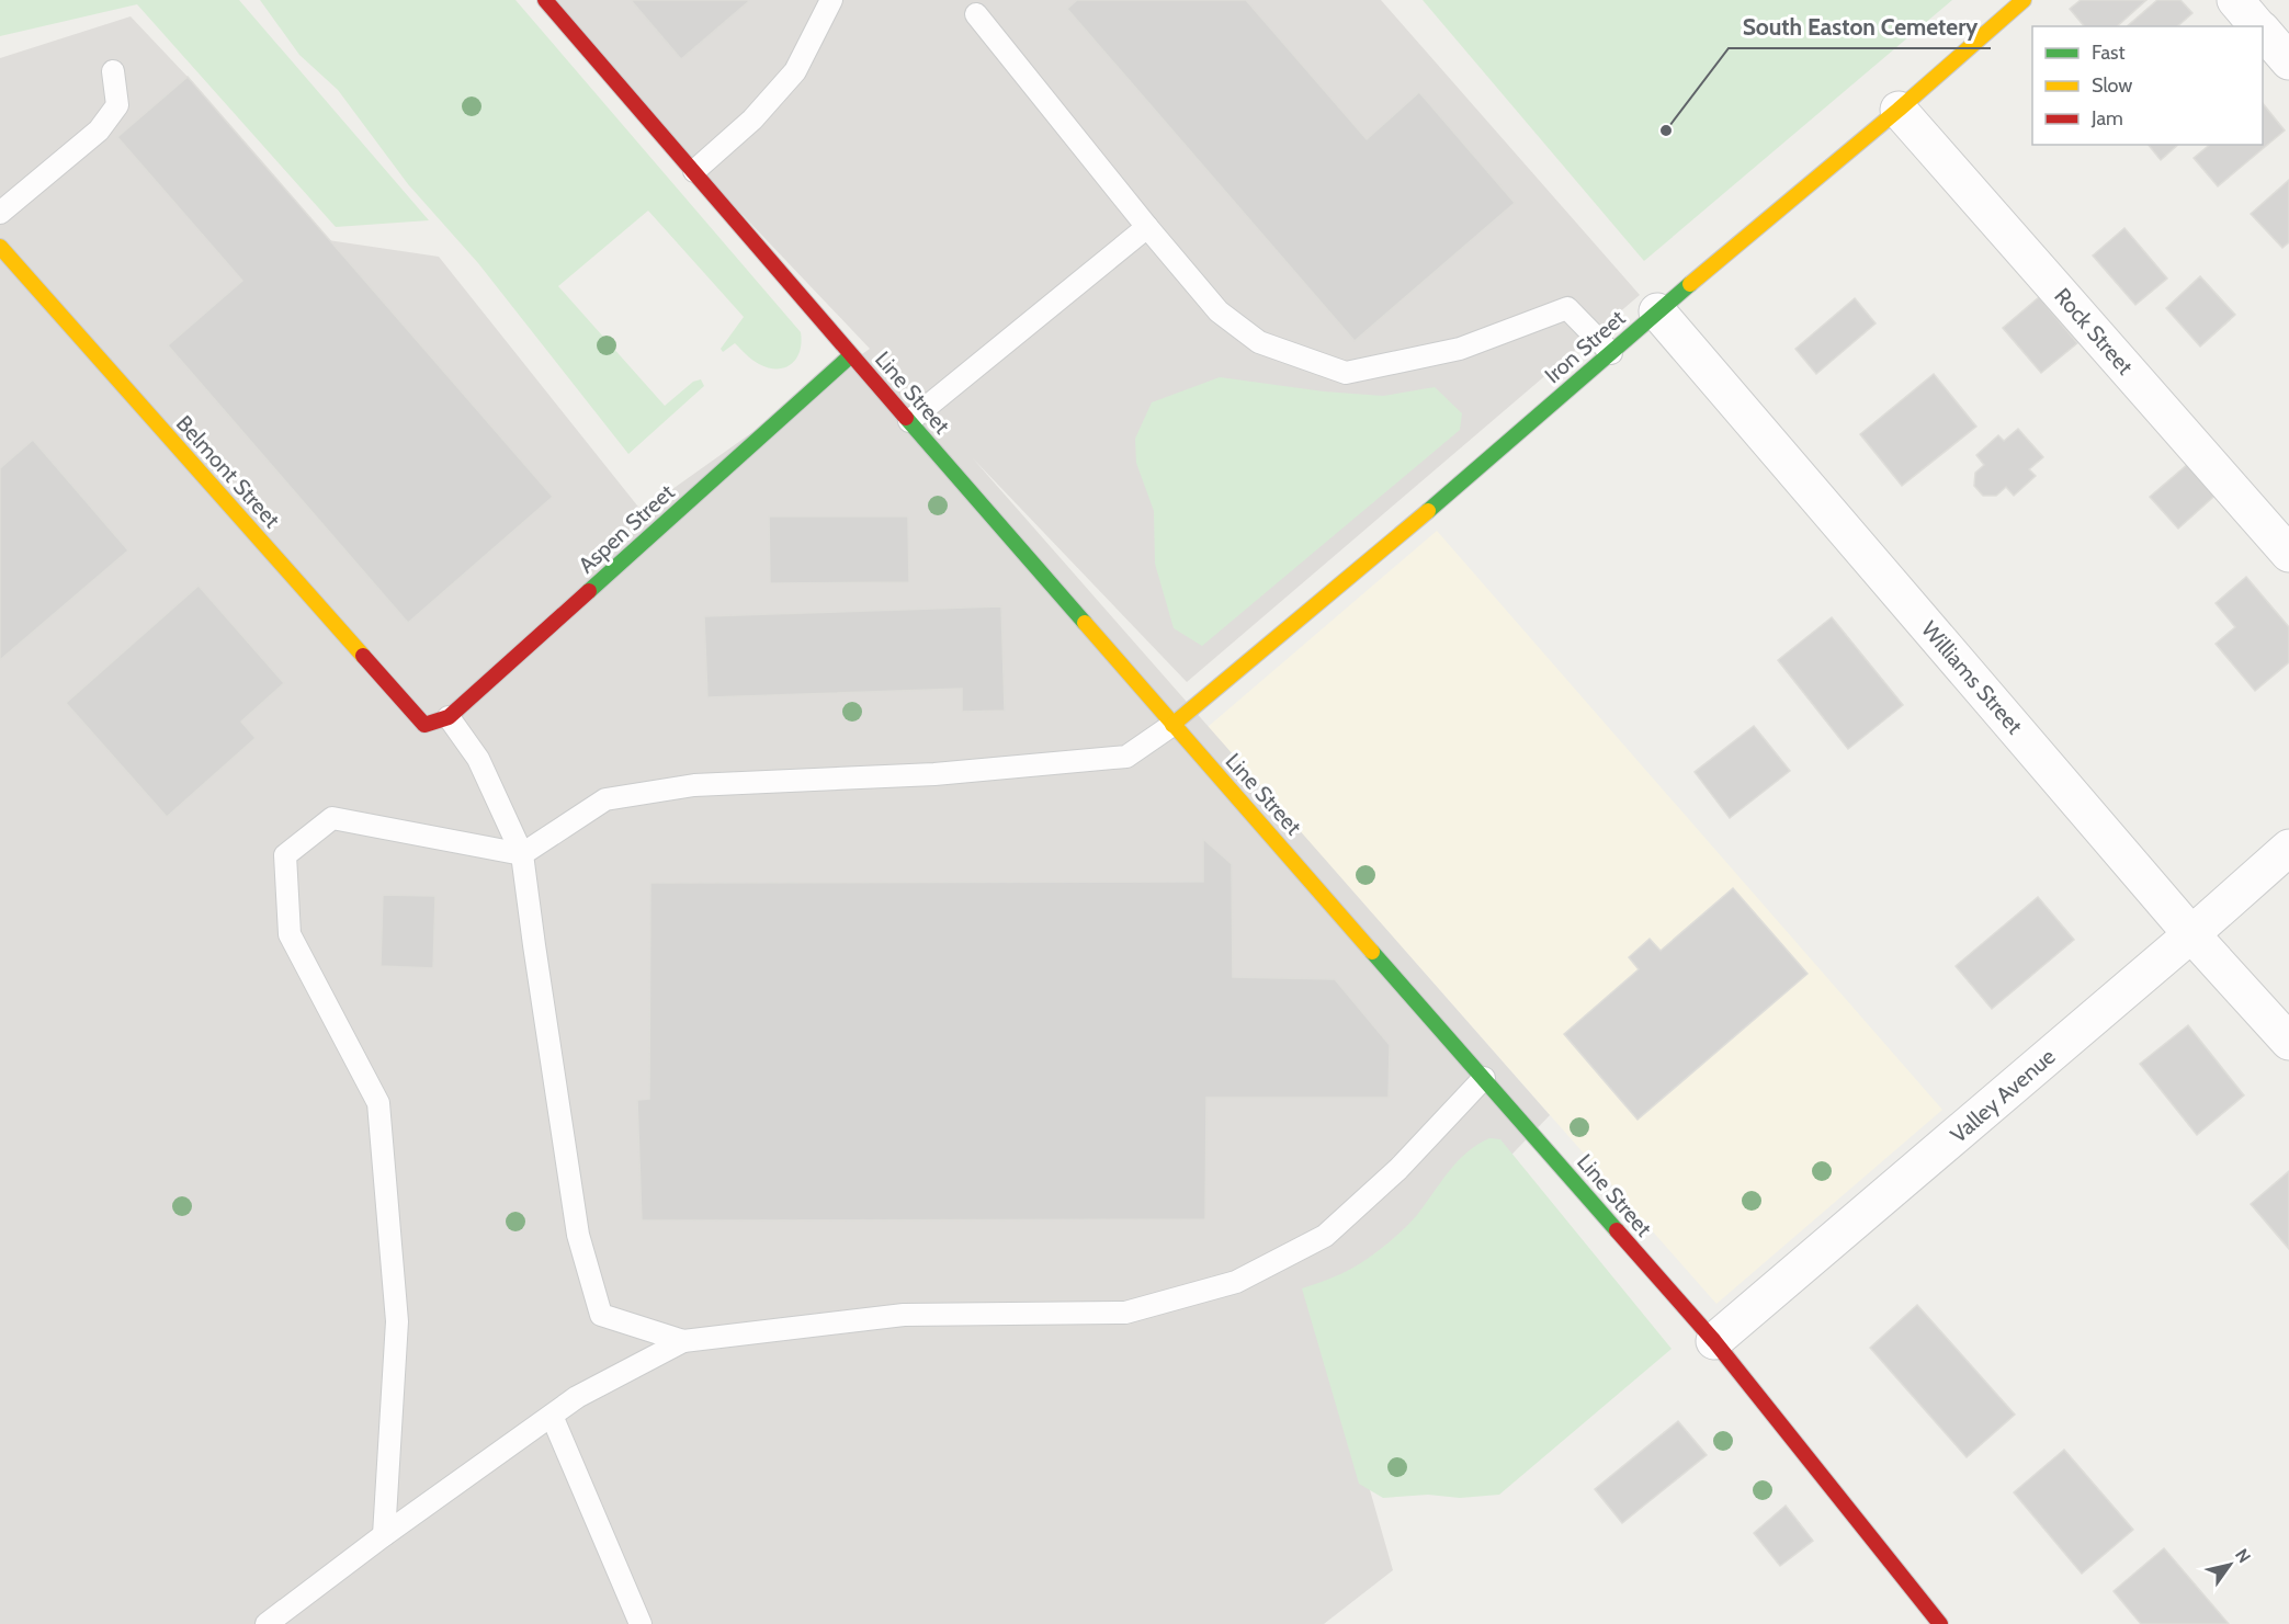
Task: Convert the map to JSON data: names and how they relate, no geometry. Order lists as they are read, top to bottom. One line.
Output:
{"streets":{"street":["Rock Street","Iron Street","Line Street","Belmont Street","Aspen Street","Williams Street","Valley Avenue"]},"crossings":[["Rock Street","Iron Street"],["Iron Street","Line Street"],["Iron Street","Williams Street"],["Line Street","Aspen Street"],["Line Street","Valley Avenue"],["Belmont Street","Aspen Street"],["Williams Street","Valley Avenue"]],"places":["South Easton Cemetery"],"legend":["Fast","Slow","Jam"],"north":"top right"}
